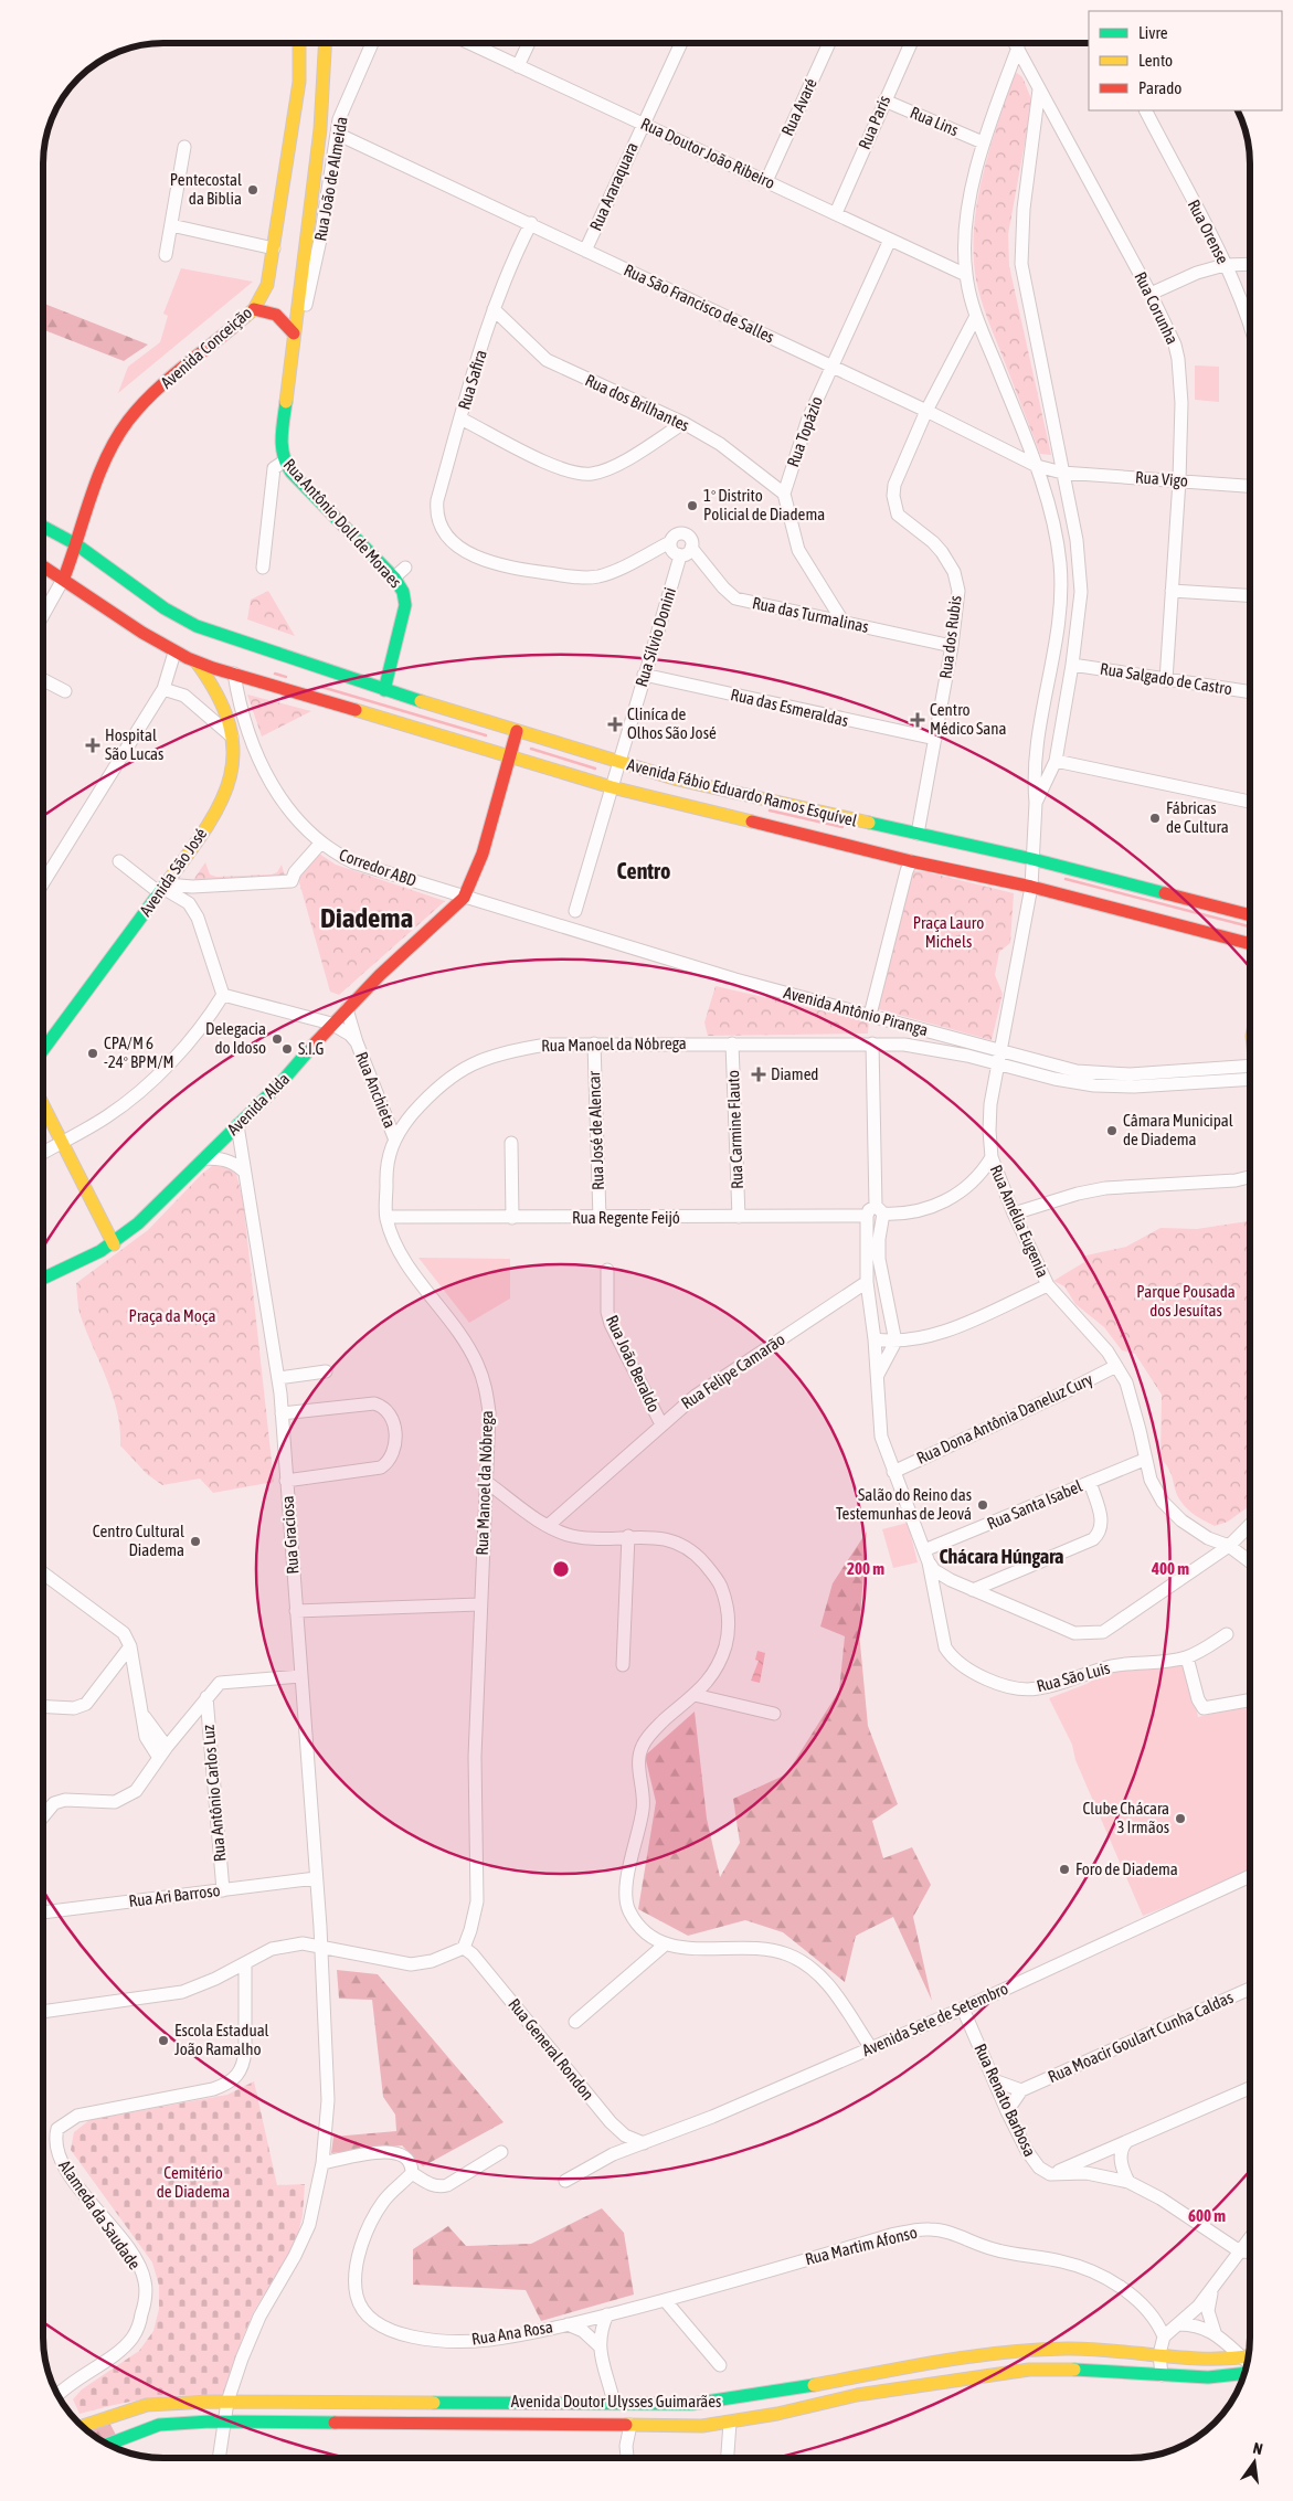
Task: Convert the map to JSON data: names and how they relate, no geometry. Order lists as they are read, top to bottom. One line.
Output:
{"streets":{"main road":["Avenida Conceição","Rua Antônio Doll de Moraes","Avenida Fábio Eduardo Ramos Esquível","Avenida São José","Avenida Alda","Avenida Doutor Ulysses Guimarães"],"street":["Rua Avaré","Rua Lins","Rua Paris","Rua Doutor João Ribeiro","Rua João de Almeida","Rua Araraquara","Rua Orense","Rua São Francisco de Salles","Rua Corunha","Rua Safira","Rua dos Brilhantes","Rua Topázio","Rua Vigo","Rua das Turmalinas","Rua Sílvio Donini","Rua dos Rubis","Rua Salgado de Castro","Rua das Esmeraldas","Corredor ABD","Avenida Antônio Piranga","Rua Manoel da Nóbrega","Rua Anchieta","Rua Carmine Flauto","Rua José de Alencar","Rua Regente Feijó","Rua Amélia Eugenia","Rua João Beraldo","Rua Felipe Camarão","Rua Dona Antônia Daneluz Cury","Rua Santa Isabel","Rua Graciosa","Rua São Luis","Rua Antônio Carlos Luz","Rua Ari Barroso","Avenida Sete de Setembro","Rua Moacir Goulart Cunha Caldas","Rua General Rondon","Rua Renato Barbosa","Alameda da Saudade","Rua Martim Afonso","Rua Ana Rosa"]},"crossings":[["Rua Avaré","Rua Doutor João Ribeiro"],["Rua Lins","Rua Paris"],["Rua Paris","Rua Doutor João Ribeiro"],["Rua Doutor João Ribeiro","Rua Araraquara"],["Rua Doutor João Ribeiro","Rua Topázio"],["Rua João de Almeida","Rua São Francisco de Salles"],["Rua João de Almeida","Rua Antônio Doll de Moraes"],["Rua Araraquara","Rua São Francisco de Salles"],["Rua São Francisco de Salles","Rua Safira"],["Rua São Francisco de Salles","Rua Topázio"],["Rua São Francisco de Salles","Rua Vigo"],["Rua São Francisco de Salles","Rua dos Rubis"],["Rua Corunha","Rua Vigo"],["Rua Corunha","Rua Salgado de Castro"],["Avenida Conceição","Avenida Fábio Eduardo Ramos Esquível"],["Rua Safira","Rua dos Brilhantes"],["Rua Safira","Rua das Turmalinas"],["Rua Safira","Rua Sílvio Donini"],["Rua dos Brilhantes","Rua Topázio"],["Rua Antônio Doll de Moraes","Avenida Fábio Eduardo Ramos Esquível"],["Rua das Turmalinas","Rua Sílvio Donini"],["Rua das Turmalinas","Rua dos Rubis"],["Rua Sílvio Donini","Rua das Esmeraldas"],["Rua Sílvio Donini","Avenida Fábio Eduardo Ramos Esquível"],["Rua dos Rubis","Rua das Esmeraldas"],["Rua dos Rubis","Avenida Fábio Eduardo Ramos Esquível"],["Avenida Fábio Eduardo Ramos Esquível","Corredor ABD"],["Avenida Fábio Eduardo Ramos Esquível","Avenida São José"],["Avenida Fábio Eduardo Ramos Esquível","Rua Amélia Eugenia"],["Corredor ABD","Avenida Antônio Piranga"],["Corredor ABD","Avenida Alda"],["Avenida Antônio Piranga","Rua Manoel da Nóbrega"],["Avenida Antônio Piranga","Avenida Alda"],["Avenida Antônio Piranga","Rua Amélia Eugenia"],["Rua Manoel da Nóbrega","Rua Anchieta"],["Rua Manoel da Nóbrega","Rua Carmine Flauto"],["Rua Manoel da Nóbrega","Rua José de Alencar"],["Rua Manoel da Nóbrega","Rua Regente Feijó"],["Rua Manoel da Nóbrega","Rua Amélia Eugenia"],["Rua Manoel da Nóbrega","Rua General Rondon"],["Rua Anchieta","Avenida Alda"],["Avenida Alda","Rua Graciosa"],["Rua Carmine Flauto","Rua Regente Feijó"],["Rua José de Alencar","Rua Regente Feijó"],["Rua Amélia Eugenia","Rua Dona Antônia Daneluz Cury"],["Rua Amélia Eugenia","Rua Santa Isabel"],["Rua João Beraldo","Rua Felipe Camarão"],["Rua Felipe Camarão","Rua São Luis"],["Rua Dona Antônia Daneluz Cury","Rua São Luis"],["Rua Santa Isabel","Rua São Luis"],["Rua Graciosa","Rua Ari Barroso"],["Rua Graciosa","Avenida Doutor Ulysses Guimarães"],["Rua Antônio Carlos Luz","Rua Ari Barroso"],["Avenida Sete de Setembro","Rua General Rondon"],["Avenida Sete de Setembro","Rua Renato Barbosa"],["Rua Martim Afonso","Rua Ana Rosa"]],"districts":["Centro","Diadema","Chácara Húngara"],"parks":["Praça Lauro Michels","Parque Pousada dos Jesuítas","Praça da Moça","Cemitério de Diadema"],"places":{"other":["Pentecostal da Biblia","1º Distrito Policial de Diadema","Fábricas de Cultura","Delegacia do Idoso","S.I.G","CPA/M 6 -24º BPM/M","Câmara Municipal de Diadema","Salão do Reino das Testemunhas de Jeová","Centro Cultural Diadema","Clube Chácara 3 Irmãos","Foro de Diadema","Escola Estadual João Ramalho"],"health":["Centro Médico Sana","Cliníca de Olhos São José","Hospital São Lucas","Diamed"]},"legend":["Livre","Lento","Parado"],"north":"top","rings":["200 m","400 m","600 m"]}
